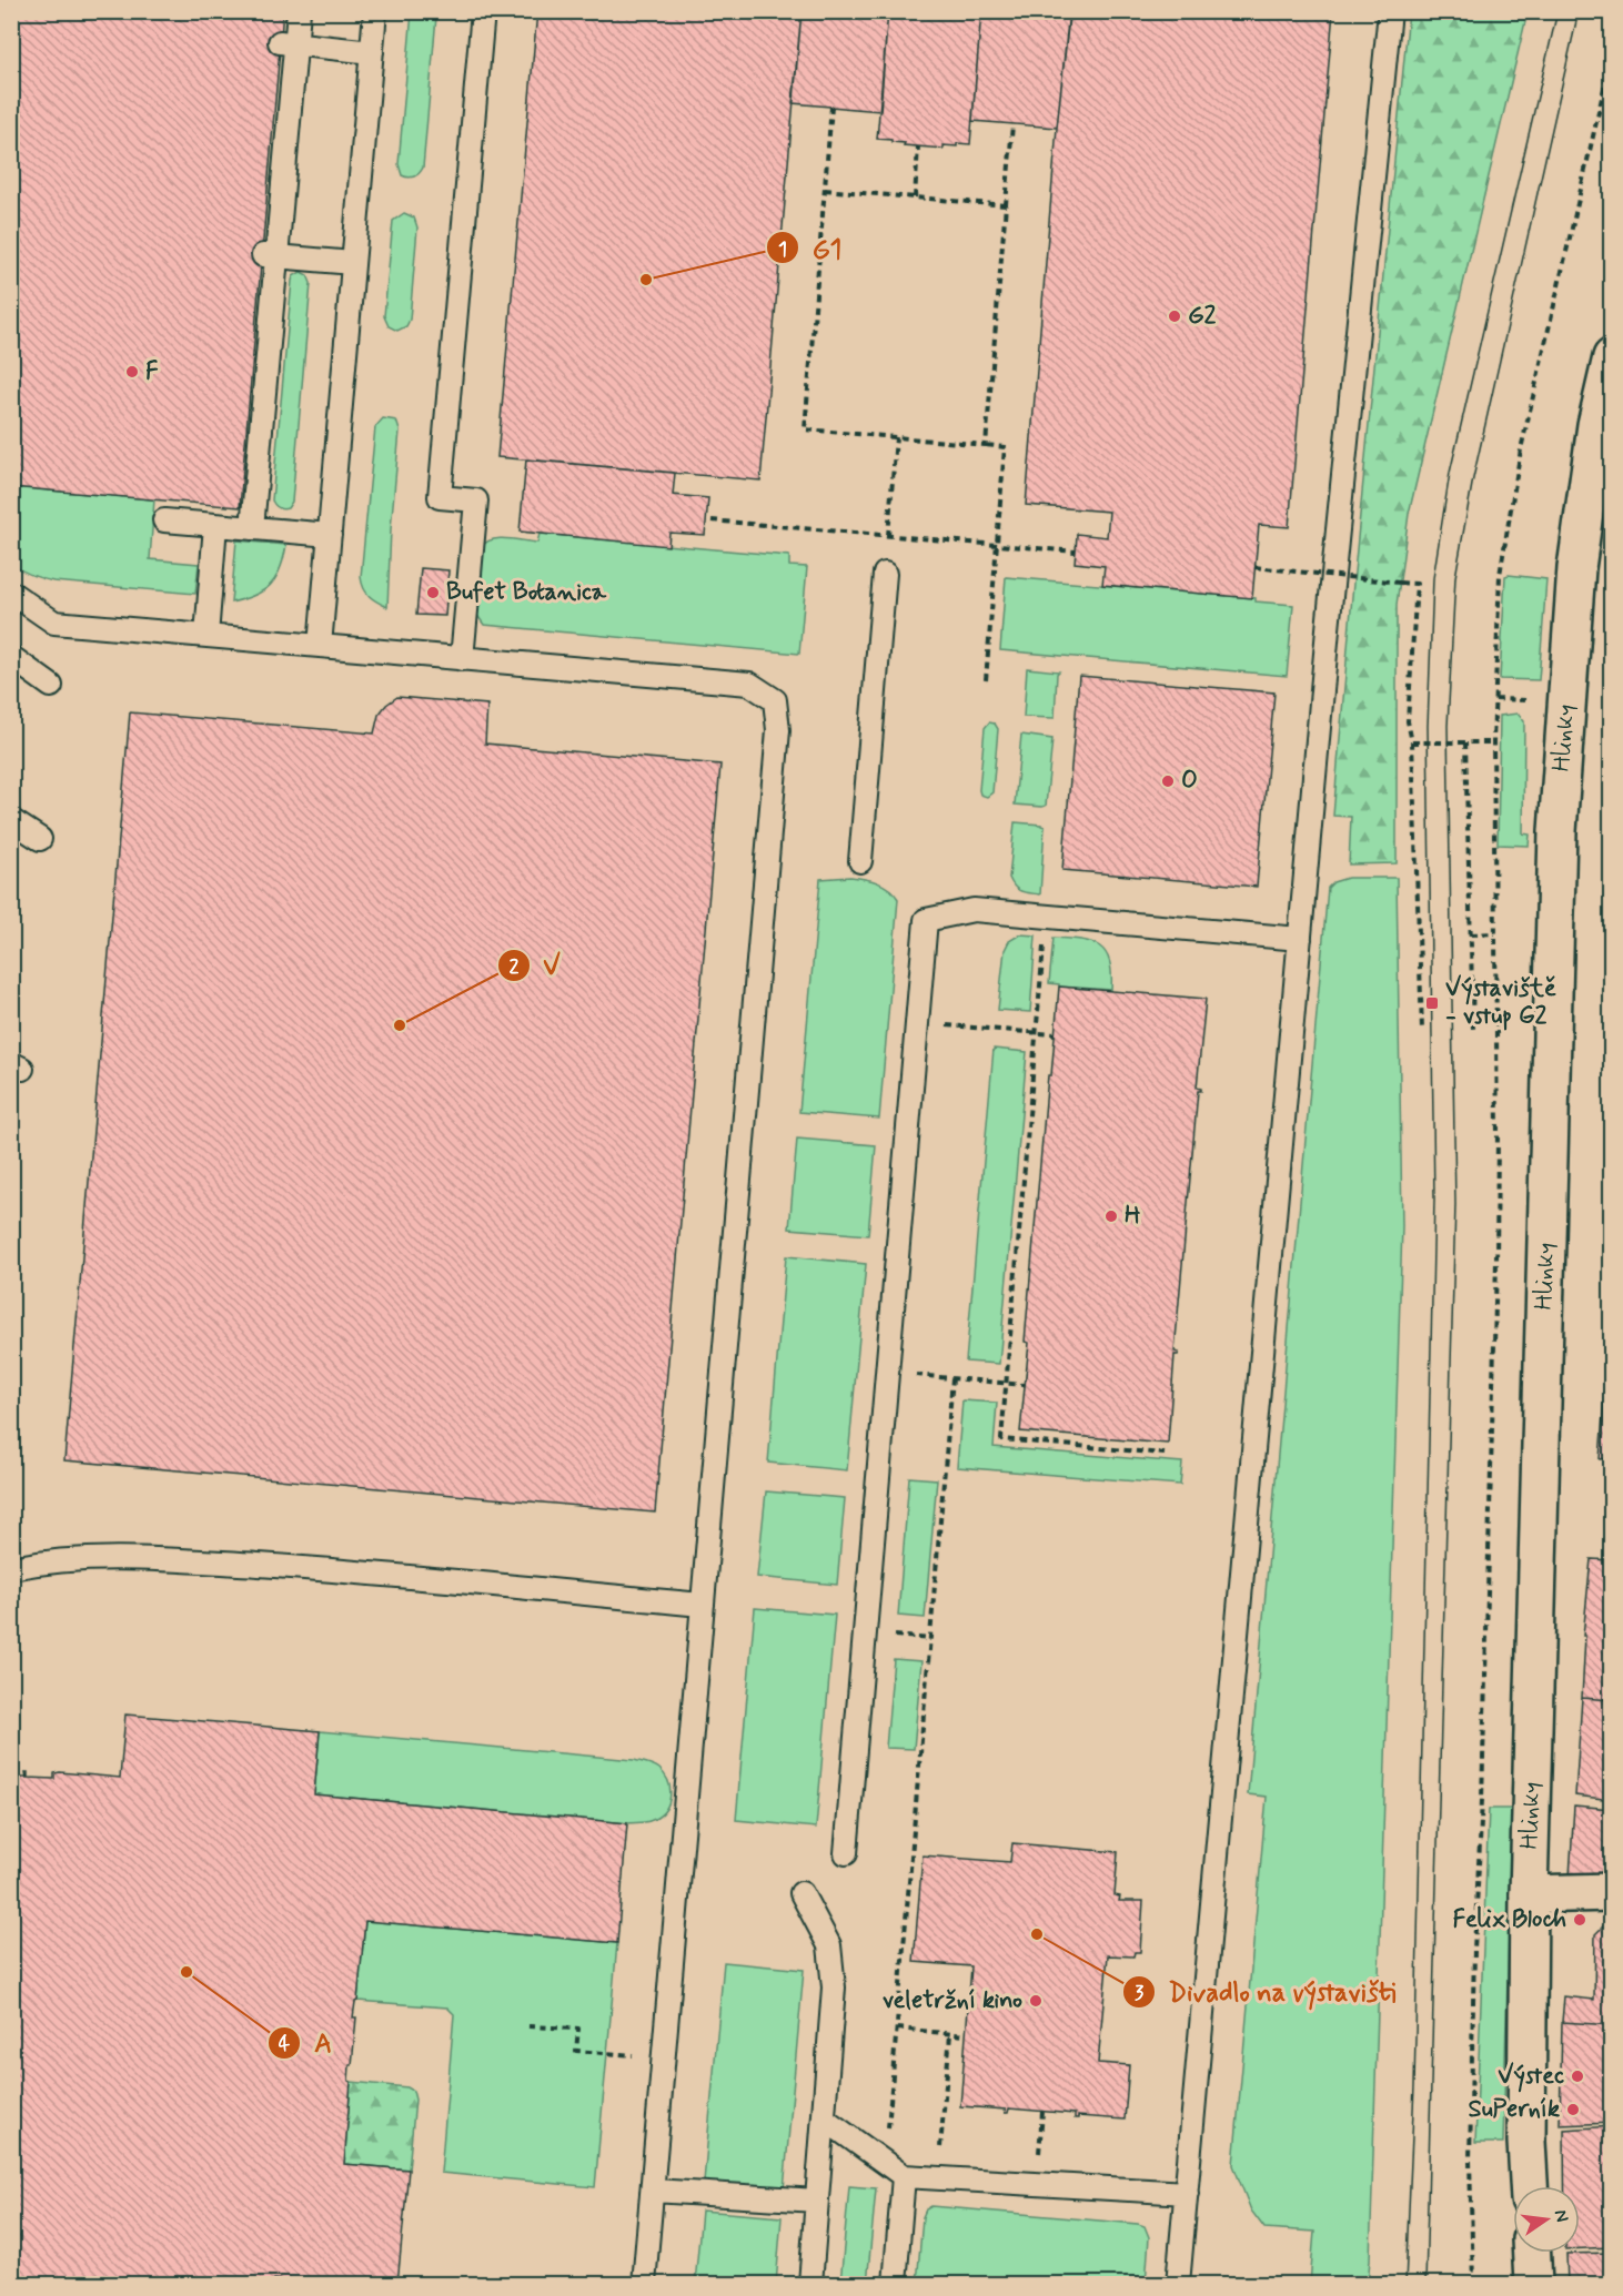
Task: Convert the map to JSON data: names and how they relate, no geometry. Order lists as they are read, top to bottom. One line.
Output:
{"streets":{"street":["Hlinky"]},"places":{"other":["G1","G2","F","Bufet Botanica","O","V","H","Felix Bloch","Divadlo na výstavišti","A","veletržní kino","Výstec","SuPerník"],"transit":["Výstaviště - vstup G2"]},"north":"right"}
